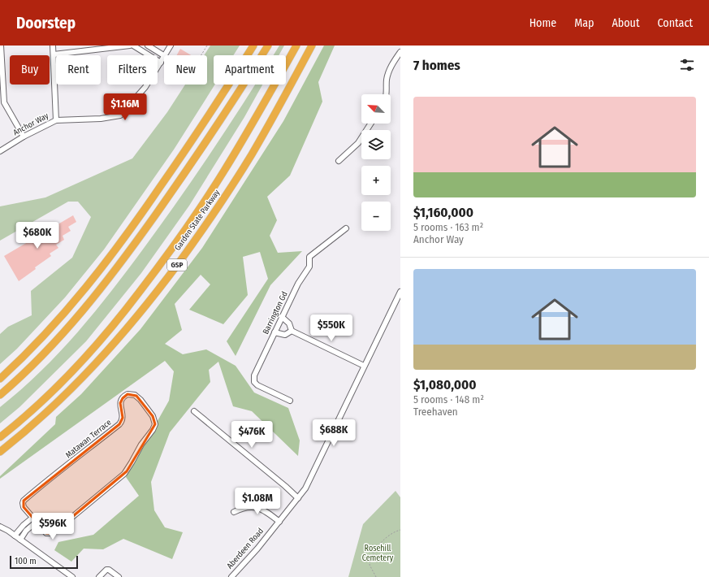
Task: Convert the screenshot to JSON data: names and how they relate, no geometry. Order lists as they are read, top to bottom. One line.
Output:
{"streets":{"highway":["Garden State Parkway","GSP"],"street":["Anchor Way","Barrington Gd","Matawan Terrace","Aberdeen Road"]},"parks":["Rosehill Cemetery"],"scale_bar":"100 m","north":"top left","page":{"header":"Doorstep","nav":["Home","Map","About","Contact"],"heading":"7 homes","chip":["Buy","Rent","Filters","New","Apartment"],"list":[{"name":"$1,160,000","note":"5 rooms · 163 m² · Anchor Way"},{"name":"$1,080,000","note":"5 rooms · 148 m² · Treehaven"}],"price":["$1.16M","$680K","$550K","$688K","$476K","$1.08M","$596K"],"map_buttons":["+","−"],"scale":"100 m"}}
